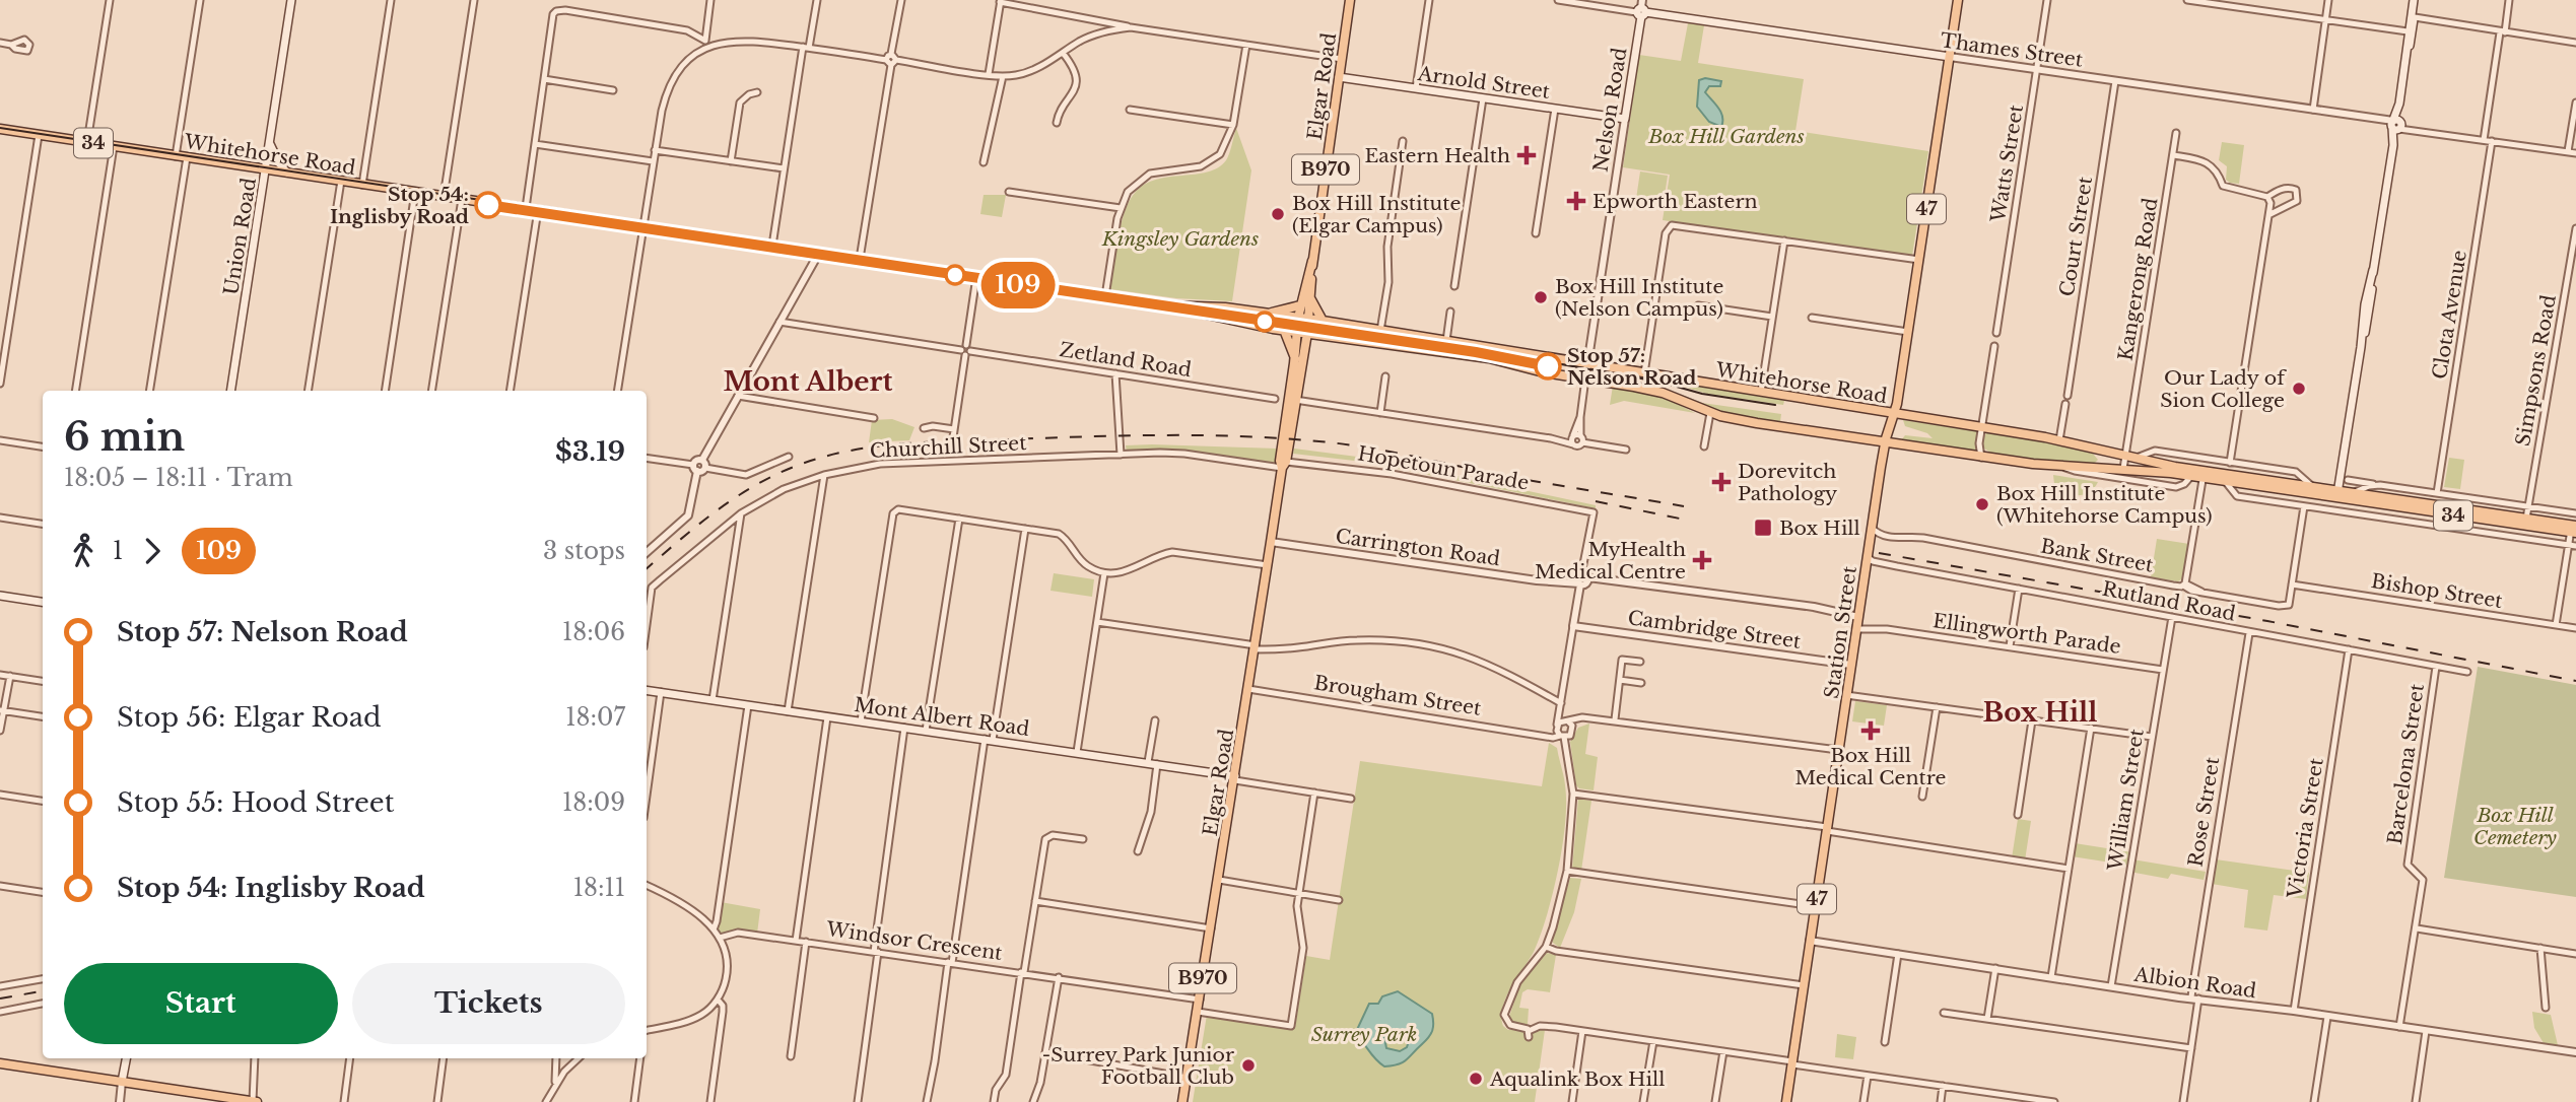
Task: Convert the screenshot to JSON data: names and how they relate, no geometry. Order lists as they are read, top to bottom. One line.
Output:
{"streets":{"main road":["Thames Street","Arnold Street","Elgar Road","Nelson Road","34","Whitehorse Road","B970","47","Union Road","Station Street","Mont Albert Road"],"street":["Watts Street","Court Street","Kangerong Road","Clota Avenue","Zetland Road","Simpsons Road","Churchill Street","Hopetoun Parade","Carrington Road","Bank Street","Bishop Street","Rutland Road","Cambridge Street","Ellingworth Parade","Brougham Street","Barcelona Street","William Street","Rose Street","Victoria Street","Windsor Crescent","Albion Road"]},"crossings":[["Thames Street","Nelson Road"],["Thames Street","Watts Street"],["Thames Street","Court Street"],["Thames Street","Station Street"],["Arnold Street","Elgar Road"],["Arnold Street","Nelson Road"],["Elgar Road","Whitehorse Road"],["Elgar Road","Churchill Street"],["Elgar Road","Hopetoun Parade"],["Elgar Road","Carrington Road"],["Elgar Road","Brougham Street"],["Elgar Road","Mont Albert Road"],["Elgar Road","Windsor Crescent"],["Nelson Road","Whitehorse Road"],["Whitehorse Road","Union Road"],["Whitehorse Road","Kangerong Road"],["Whitehorse Road","Simpsons Road"],["Whitehorse Road","Station Street"],["Churchill Street","Hopetoun Parade"],["Hopetoun Parade","Carrington Road"],["Carrington Road","Station Street"],["Carrington Road","Ellingworth Parade"],["Bank Street","Bishop Street"],["Bank Street","Station Street"],["Rutland Road","Station Street"],["Rutland Road","Barcelona Street"],["Rutland Road","William Street"],["Rutland Road","Rose Street"],["Rutland Road","Victoria Street"],["Cambridge Street","Station Street"],["Station Street","Ellingworth Parade"],["Station Street","Albion Road"],["Ellingworth Parade","William Street"],["Barcelona Street","Albion Road"],["William Street","Albion Road"],["Rose Street","Albion Road"],["Victoria Street","Albion Road"]],"districts":["Mont Albert","Box Hill"],"parks":["Box Hill Gardens","Kingsley Gardens","Box Hill Cemetery","Surrey Park"],"places":{"health":["Eastern Health","Epworth Eastern","Dorevitch Pathology","MyHealth Medical Centre","Box Hill Medical Centre"],"other":["Stop 54: Inglisby Road","Box Hill Institute (Elgar Campus)","Box Hill Institute (Nelson Campus)","Stop 57: Nelson Road","Our Lady of Sion College","Box Hill Institute (Whitehorse Campus)","-Surrey Park Junior Football Club","Aqualink Box Hill"],"transit":["Box Hill"]},"lines":["tram line 109"],"page":{"on_map":"109","heading":["6 min","18:05 – 18:11 · Tram","$3.19"],"legs":["1","109","3 stops"],"list":[{"name":"Stop 57: Nelson Road","value":"18:06"},{"name":"Stop 56: Elgar Road","value":"18:07"},{"name":"Stop 55: Hood Street","value":"18:09"},{"name":"Stop 54: Inglisby Road","value":"18:11"}],"buttons":["Start","Tickets"]}}
